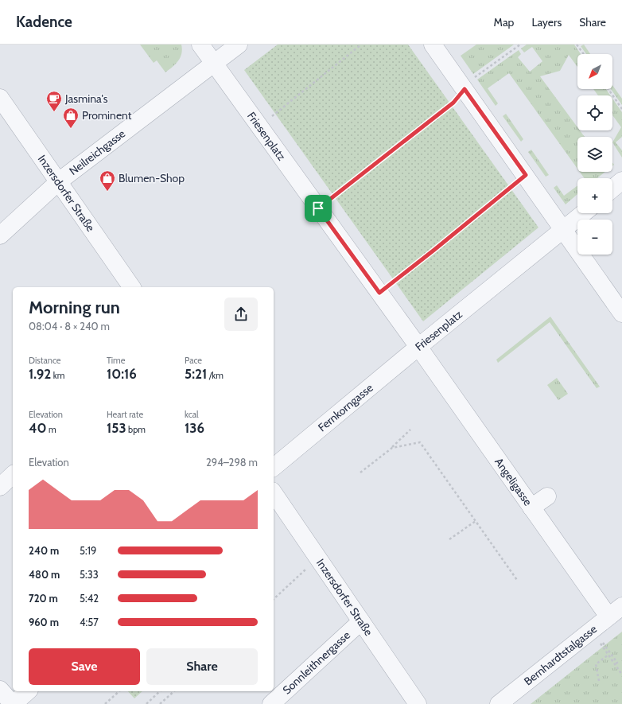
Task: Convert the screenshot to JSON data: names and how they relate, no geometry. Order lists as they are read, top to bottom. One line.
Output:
{"streets":{"street":["Friesenplatz","Neilreichgasse","Inzersdorfer Straße","Fernkorngasse","Angeligasse","Bernhardtstalgasse","Sonnleithnergasse"]},"crossings":[["Friesenplatz","Neilreichgasse"],["Friesenplatz","Fernkorngasse"],["Friesenplatz","Angeligasse"],["Neilreichgasse","Inzersdorfer Straße"],["Inzersdorfer Straße","Sonnleithnergasse"],["Fernkorngasse","Angeligasse"],["Angeligasse","Bernhardtstalgasse"]],"places":{"cafe":["Jasmina's"],"shop":["Prominent","Blumen-Shop"]},"north":"bottom left","page":{"header":"Kadence","nav":["Map","Layers","Share"],"map_buttons":["+","−"],"heading":["Morning run","08:04 · 8 × 240 m"],"stats":[["Distance","1.92 km"],["Time","10:16"],["Pace","5:21 /km"],["Elevation","40 m"],["Heart rate","153 bpm"],["kcal","136"]],"chart":["Elevation","294–298 m"],"list":[{"name":"240 m","note":"5:19"},{"name":"480 m","note":"5:33"},{"name":"720 m","note":"5:42"},{"name":"960 m","note":"4:57"}],"buttons":["Save","Share"]}}
